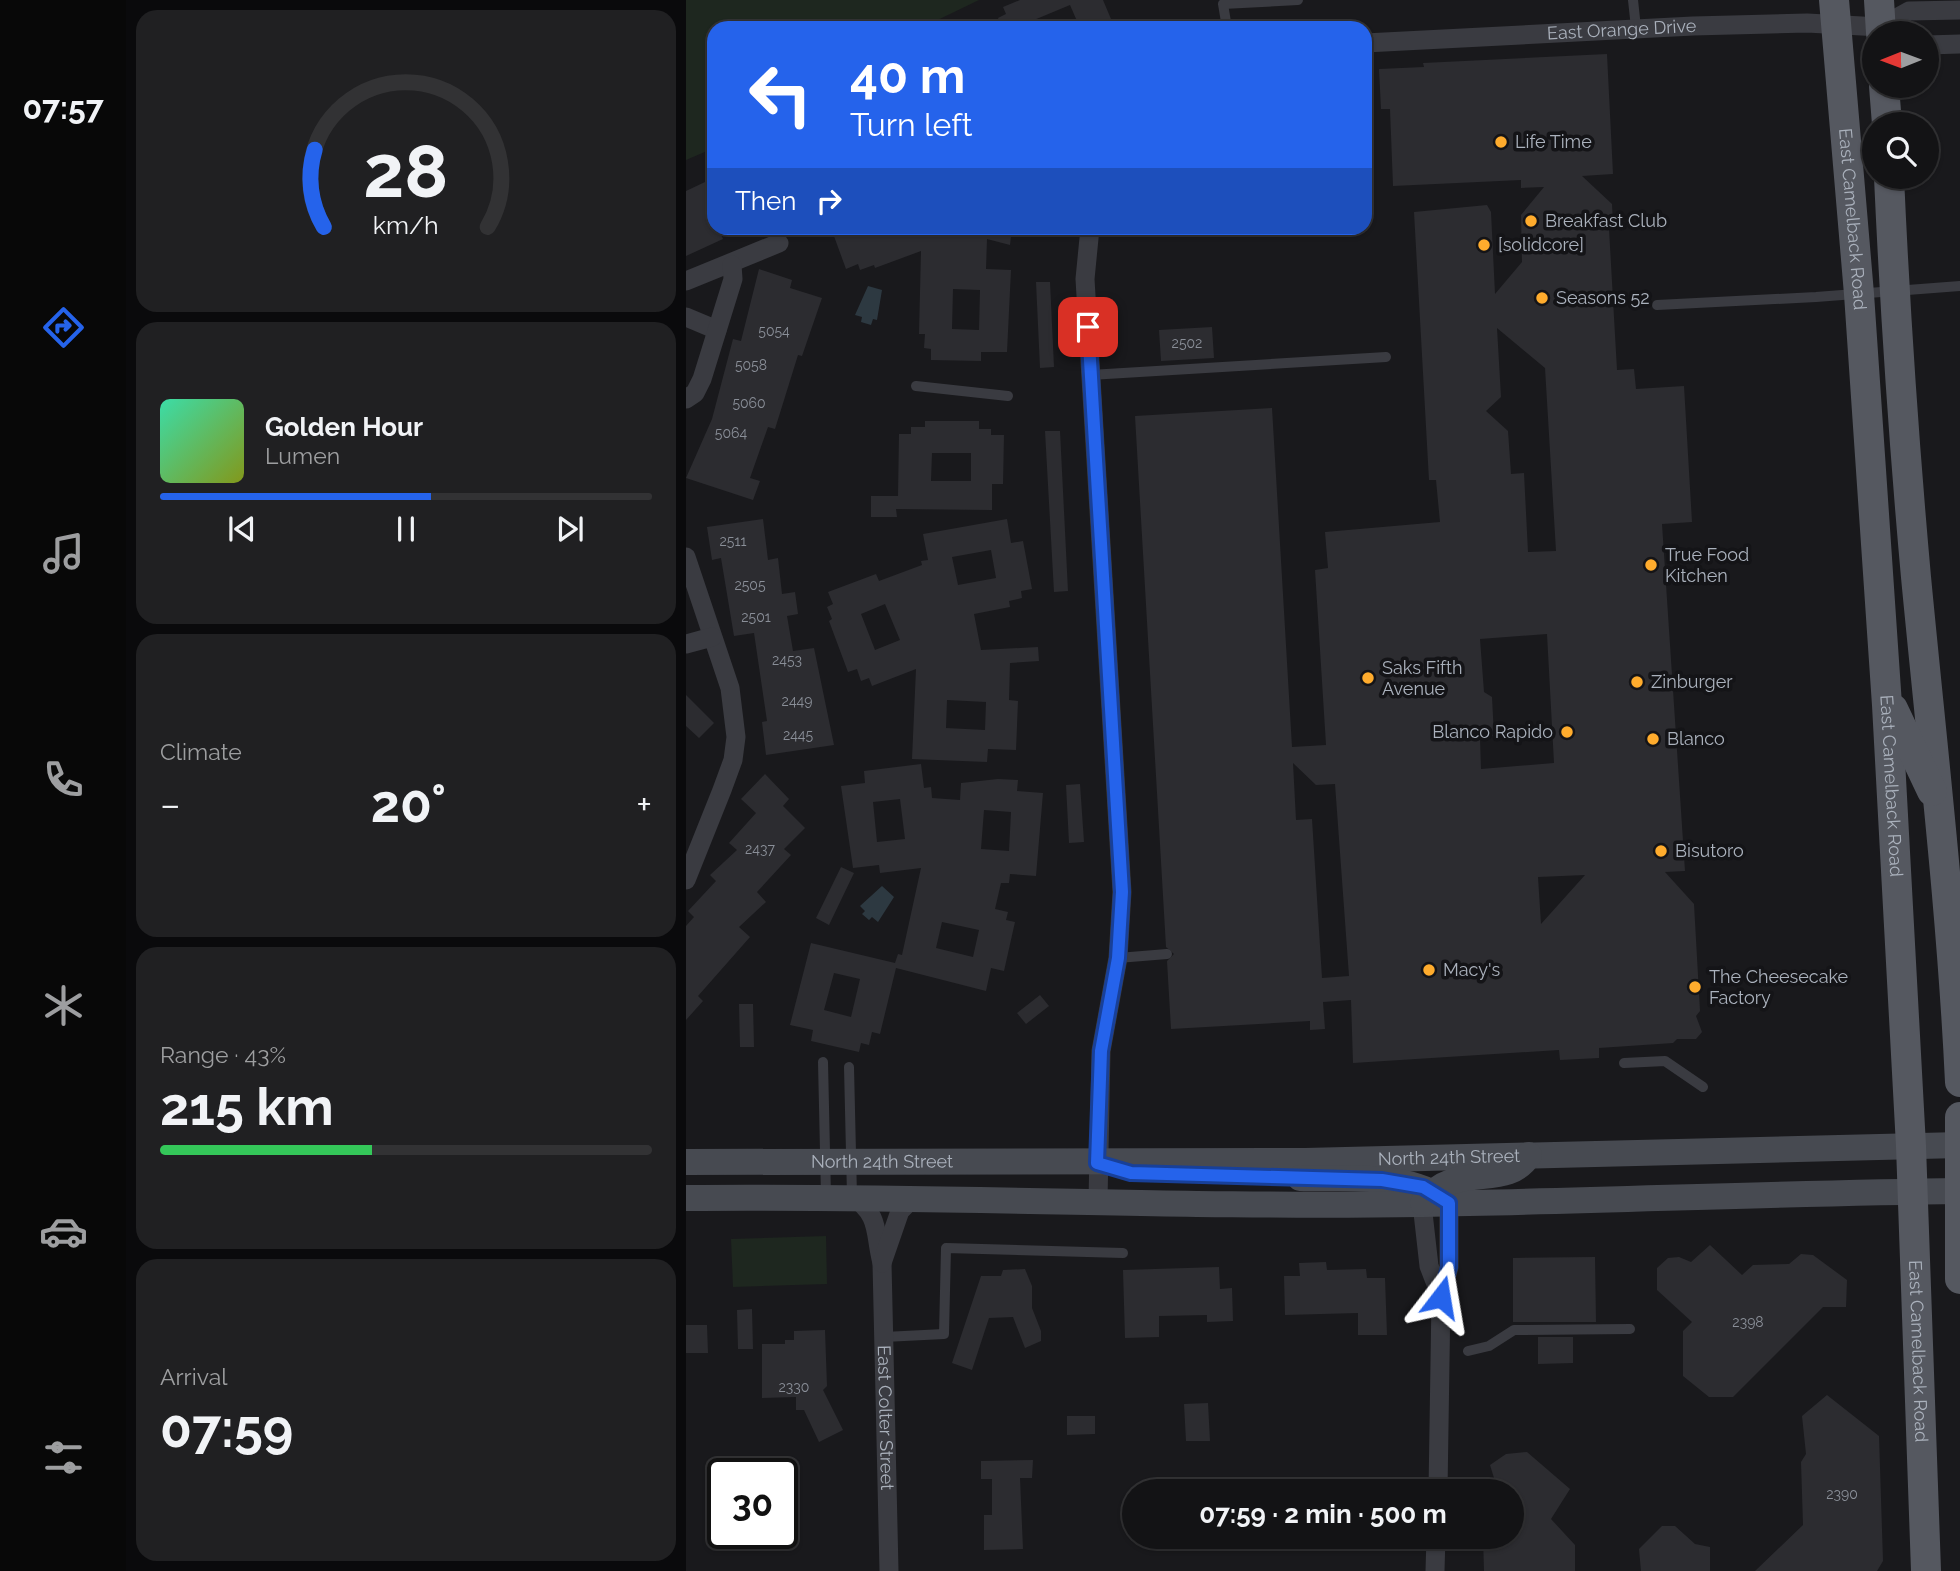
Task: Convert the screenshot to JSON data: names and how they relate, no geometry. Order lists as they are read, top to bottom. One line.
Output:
{"streets":{"main road":["East Camelback Road","North 24th Street"],"street":["East Orange Drive","East Colter Street"]},"crossings":[["East Orange Drive","East Camelback Road"],["East Camelback Road","North 24th Street"],["North 24th Street","East Colter Street"]],"places":["Life Time","Breakfast Club","[solidcore]","Seasons 52","True Food Kitchen","Saks Fifth Avenue","Zinburger","Blanco Rapido","Blanco","Bisutoro","Macy's","The Cheesecake Factory"],"house_numbers":["5054","2502","5058","5060","5064","2511","2505","2501","2453","2449","2445","2437","2398","2330","2390"],"north":"left","page":{"tabs":"07:57","turn":["40 m","Turn left"],"then":"Then","song":["Golden Hour","Lumen"],"tile":["Climate",["Range · 43%","215 km"],["Arrival","07:59"]],"heat":["−","20°","+"],"limit":"30","trip":"07:59 · 2 min · 500 m","gauge":["28","km/h"]}}
